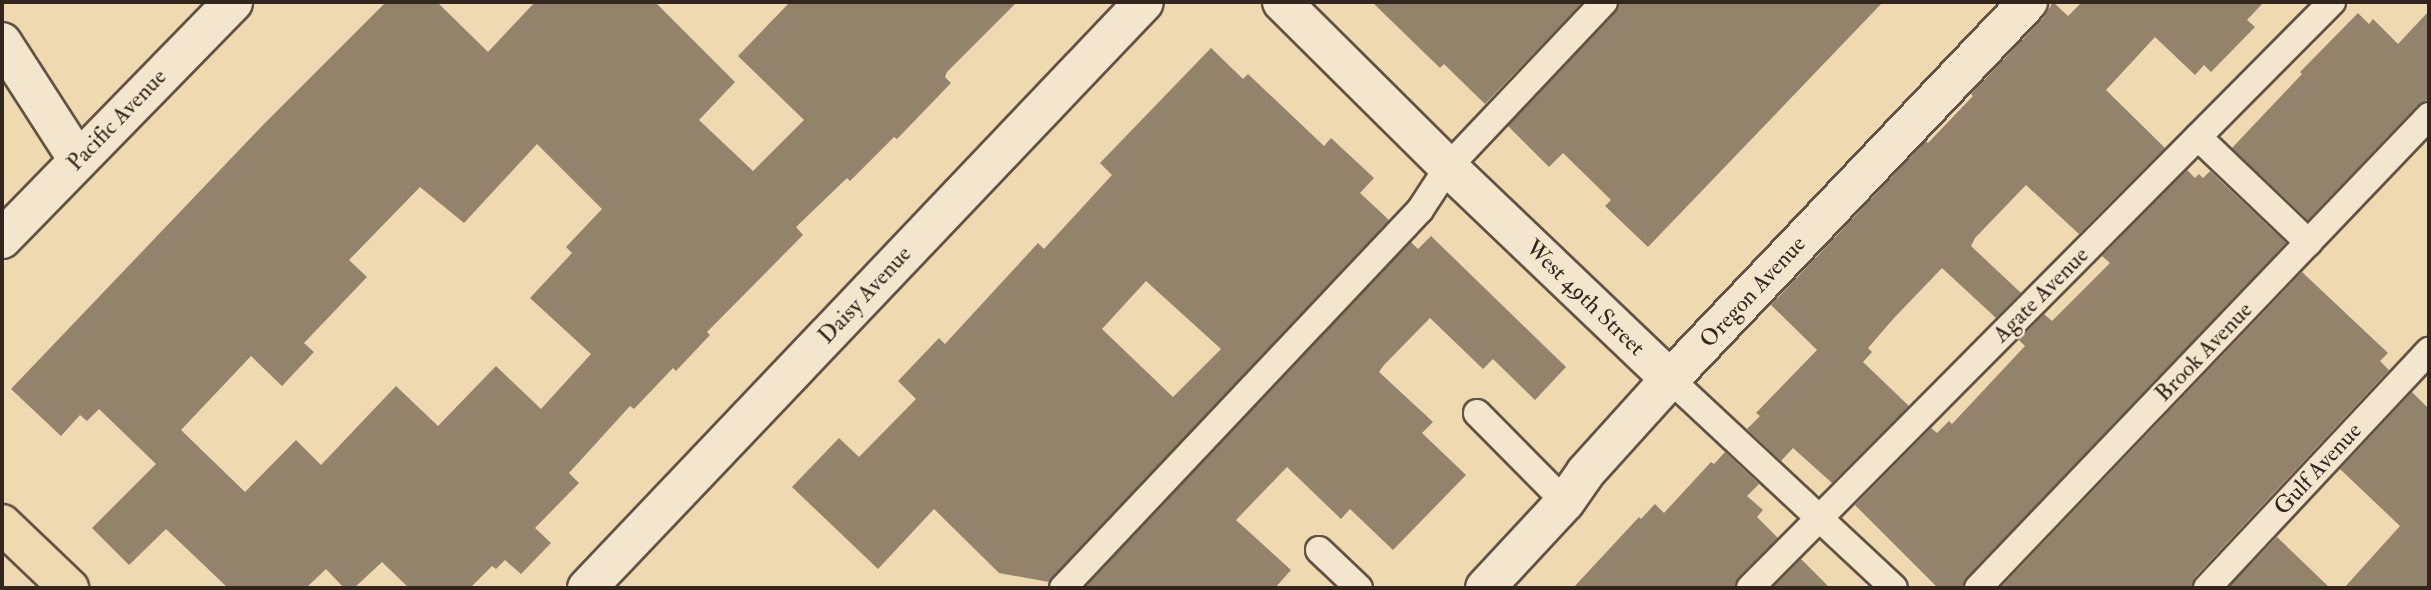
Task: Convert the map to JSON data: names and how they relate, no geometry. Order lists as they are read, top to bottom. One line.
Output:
{"streets":{"street":["Pacific Avenue","Oregon Avenue","Daisy Avenue","West 49th Street"],"lane":["Agate Avenue","Brook Avenue","Gulf Avenue"]},"crossings":[["Oregon Avenue","West 49th Street"],["Agate Avenue","West 49th Street"]]}
